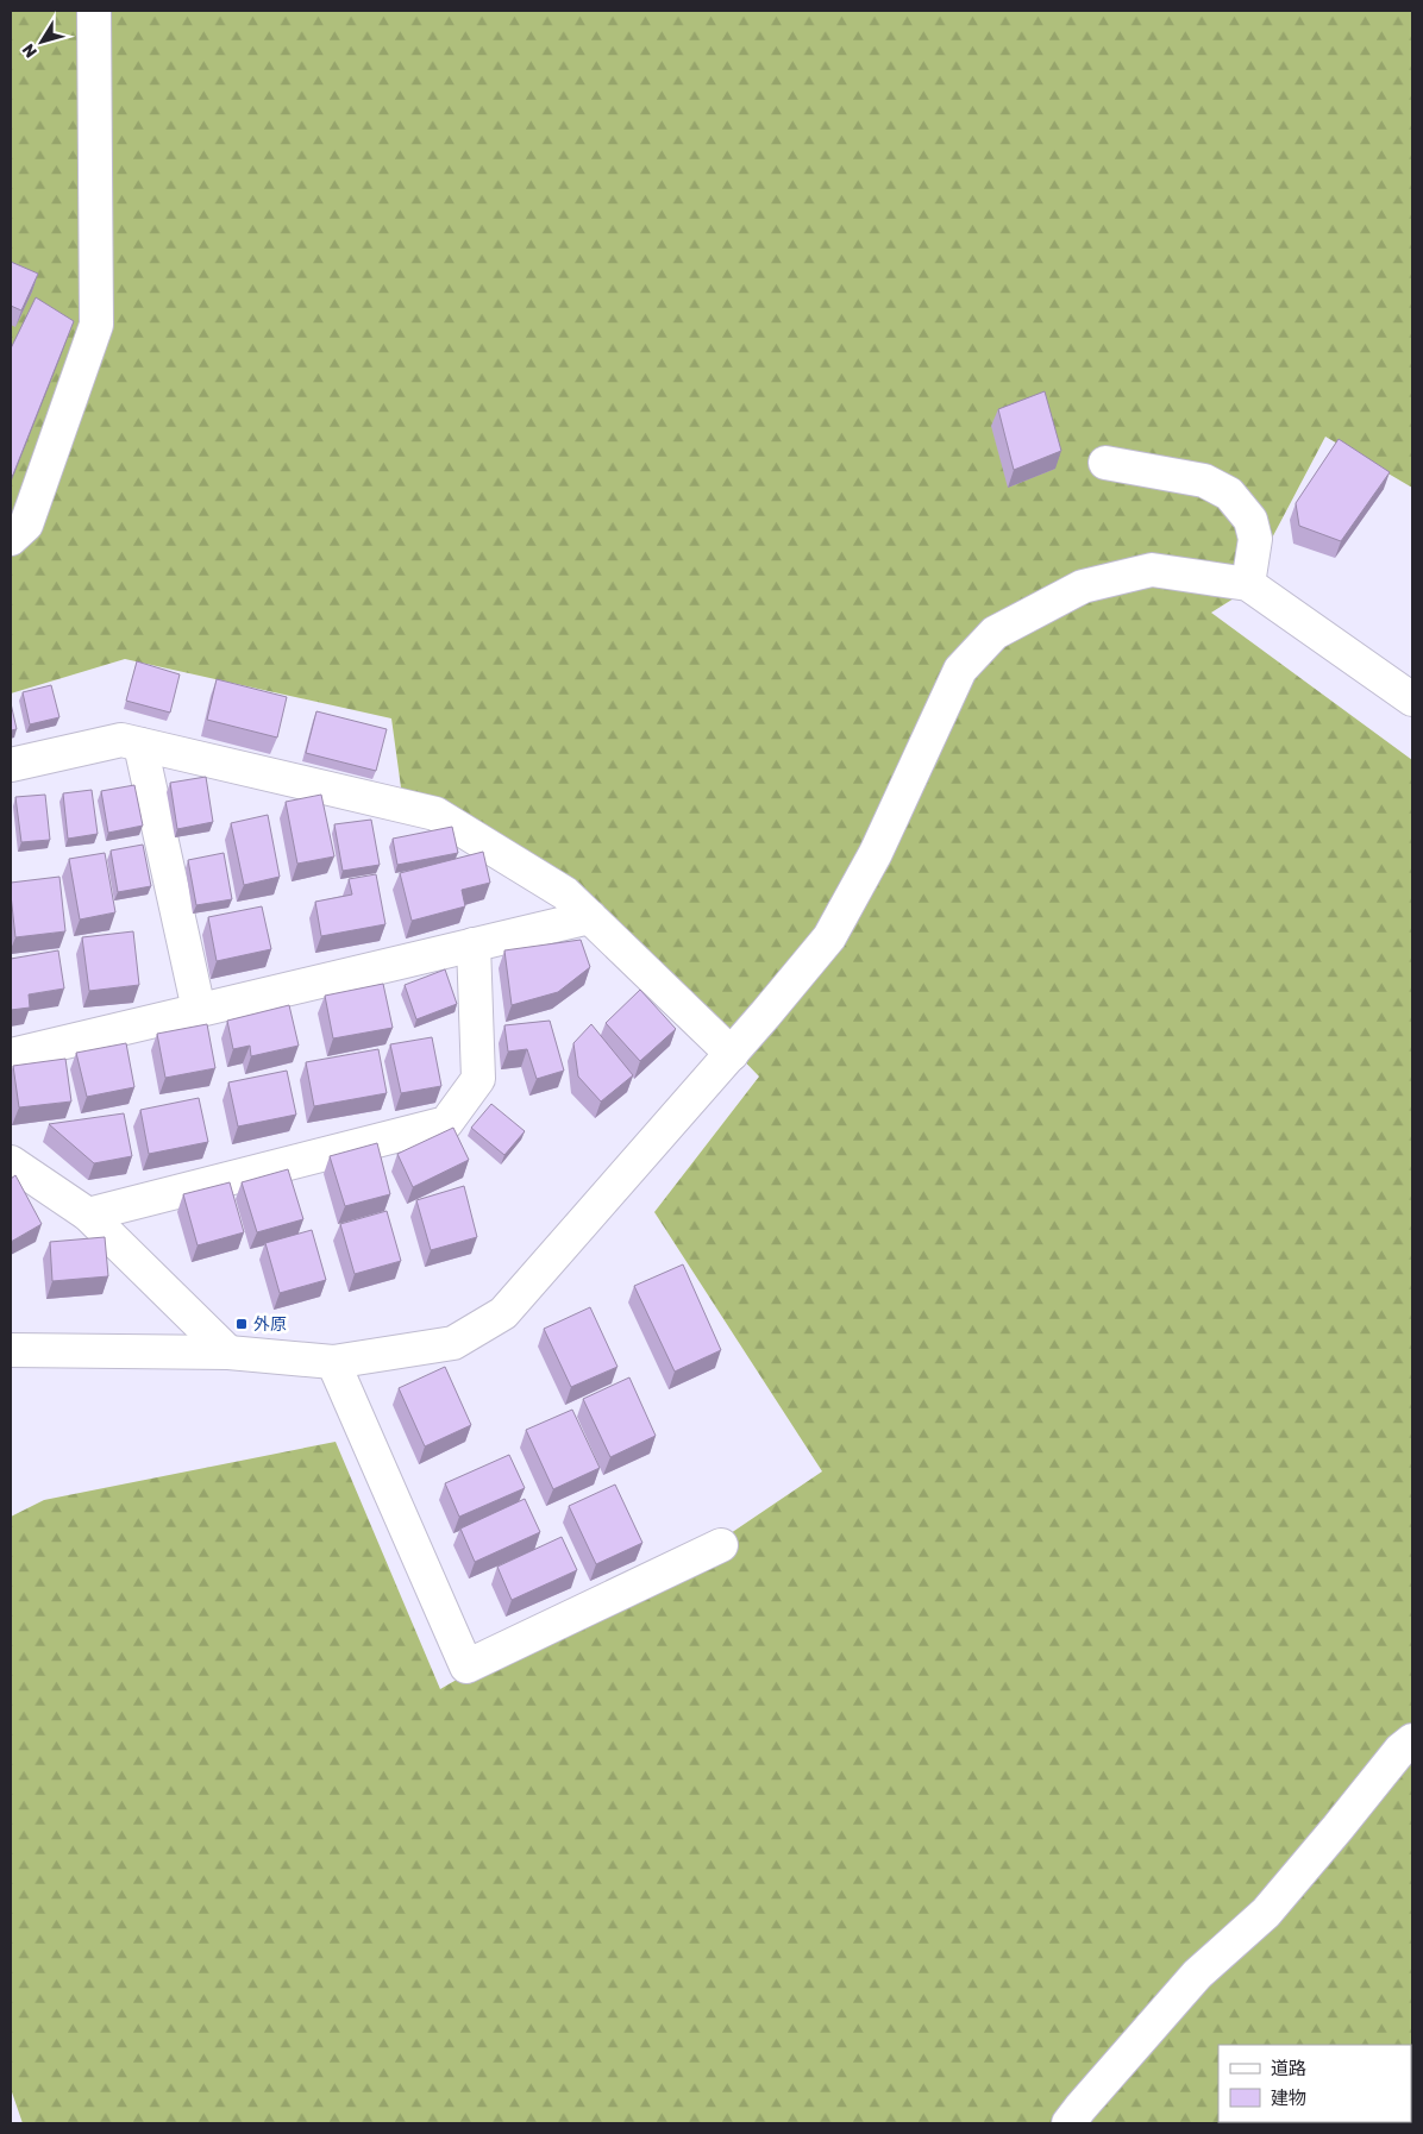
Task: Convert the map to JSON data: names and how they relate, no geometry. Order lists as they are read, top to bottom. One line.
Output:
{"places":{"transit":["外原"]},"legend":["道路","建物"],"north":"bottom left"}
